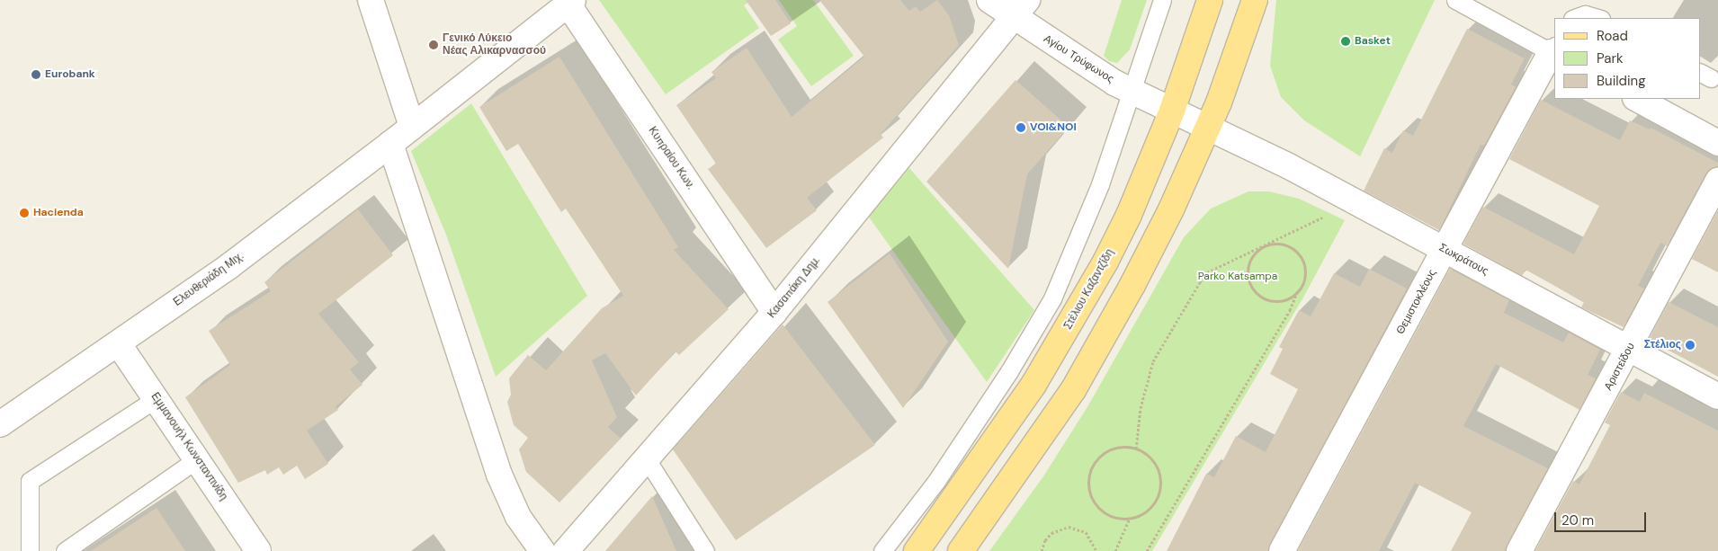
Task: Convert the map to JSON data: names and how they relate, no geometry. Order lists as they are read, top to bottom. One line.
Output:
{"streets":{"main road":["Στέλιου Καζαντζίδη"],"street":["Αγίου Τρύφωνος","Κυπραίου Κων.","Σωκράτους","Ελευθεριάδη Μιχ.","Κασαπάκη Δημ.","Θεμιστοκλέους","Αριστείδου","Εμμανουήλ Κωνσταντινίδη"]},"crossings":[["Αγίου Τρύφωνος","Σωκράτους"],["Αγίου Τρύφωνος","Κασαπάκη Δημ."],["Αγίου Τρύφωνος","Στέλιου Καζαντζίδη"],["Κυπραίου Κων.","Ελευθεριάδη Μιχ."],["Κυπραίου Κων.","Κασαπάκη Δημ."],["Σωκράτους","Θεμιστοκλέους"],["Σωκράτους","Αριστείδου"],["Ελευθεριάδη Μιχ.","Εμμανουήλ Κωνσταντινίδη"]],"parks":["Parko Katsampa"],"places":["Basket","Γενικό Λύκειο Νέας Αλικαρνασσού","Eurobank","VOI&NOI","Hacienda","Στέλιος"],"legend":["Road","Park","Building"],"scale_bar":"20 m"}
